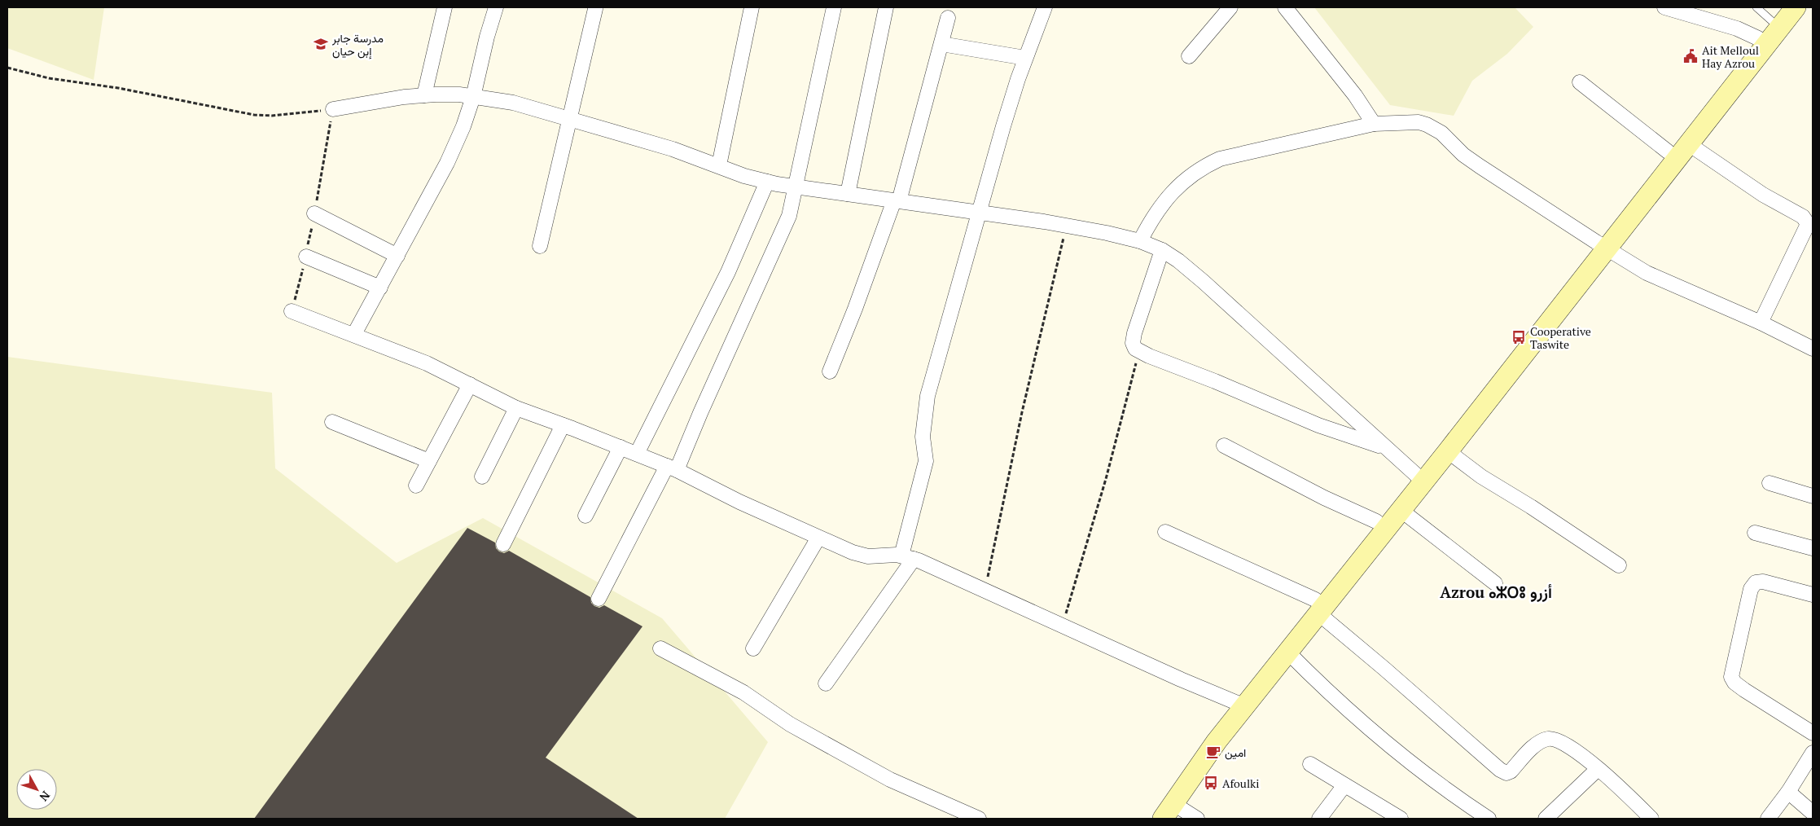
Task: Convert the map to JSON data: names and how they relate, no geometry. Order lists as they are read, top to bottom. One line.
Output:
{"districts":["Azrou ⴰⵣⵔⵓ أزرو"],"places":{"school or university":["مدرسة جابر إبن حيان"],"public building":["Ait Melloul Hay Azrou"],"bus stop":["Cooperative Taswite","Afoulki"],"cafe":["امين"]},"north":"bottom right"}
